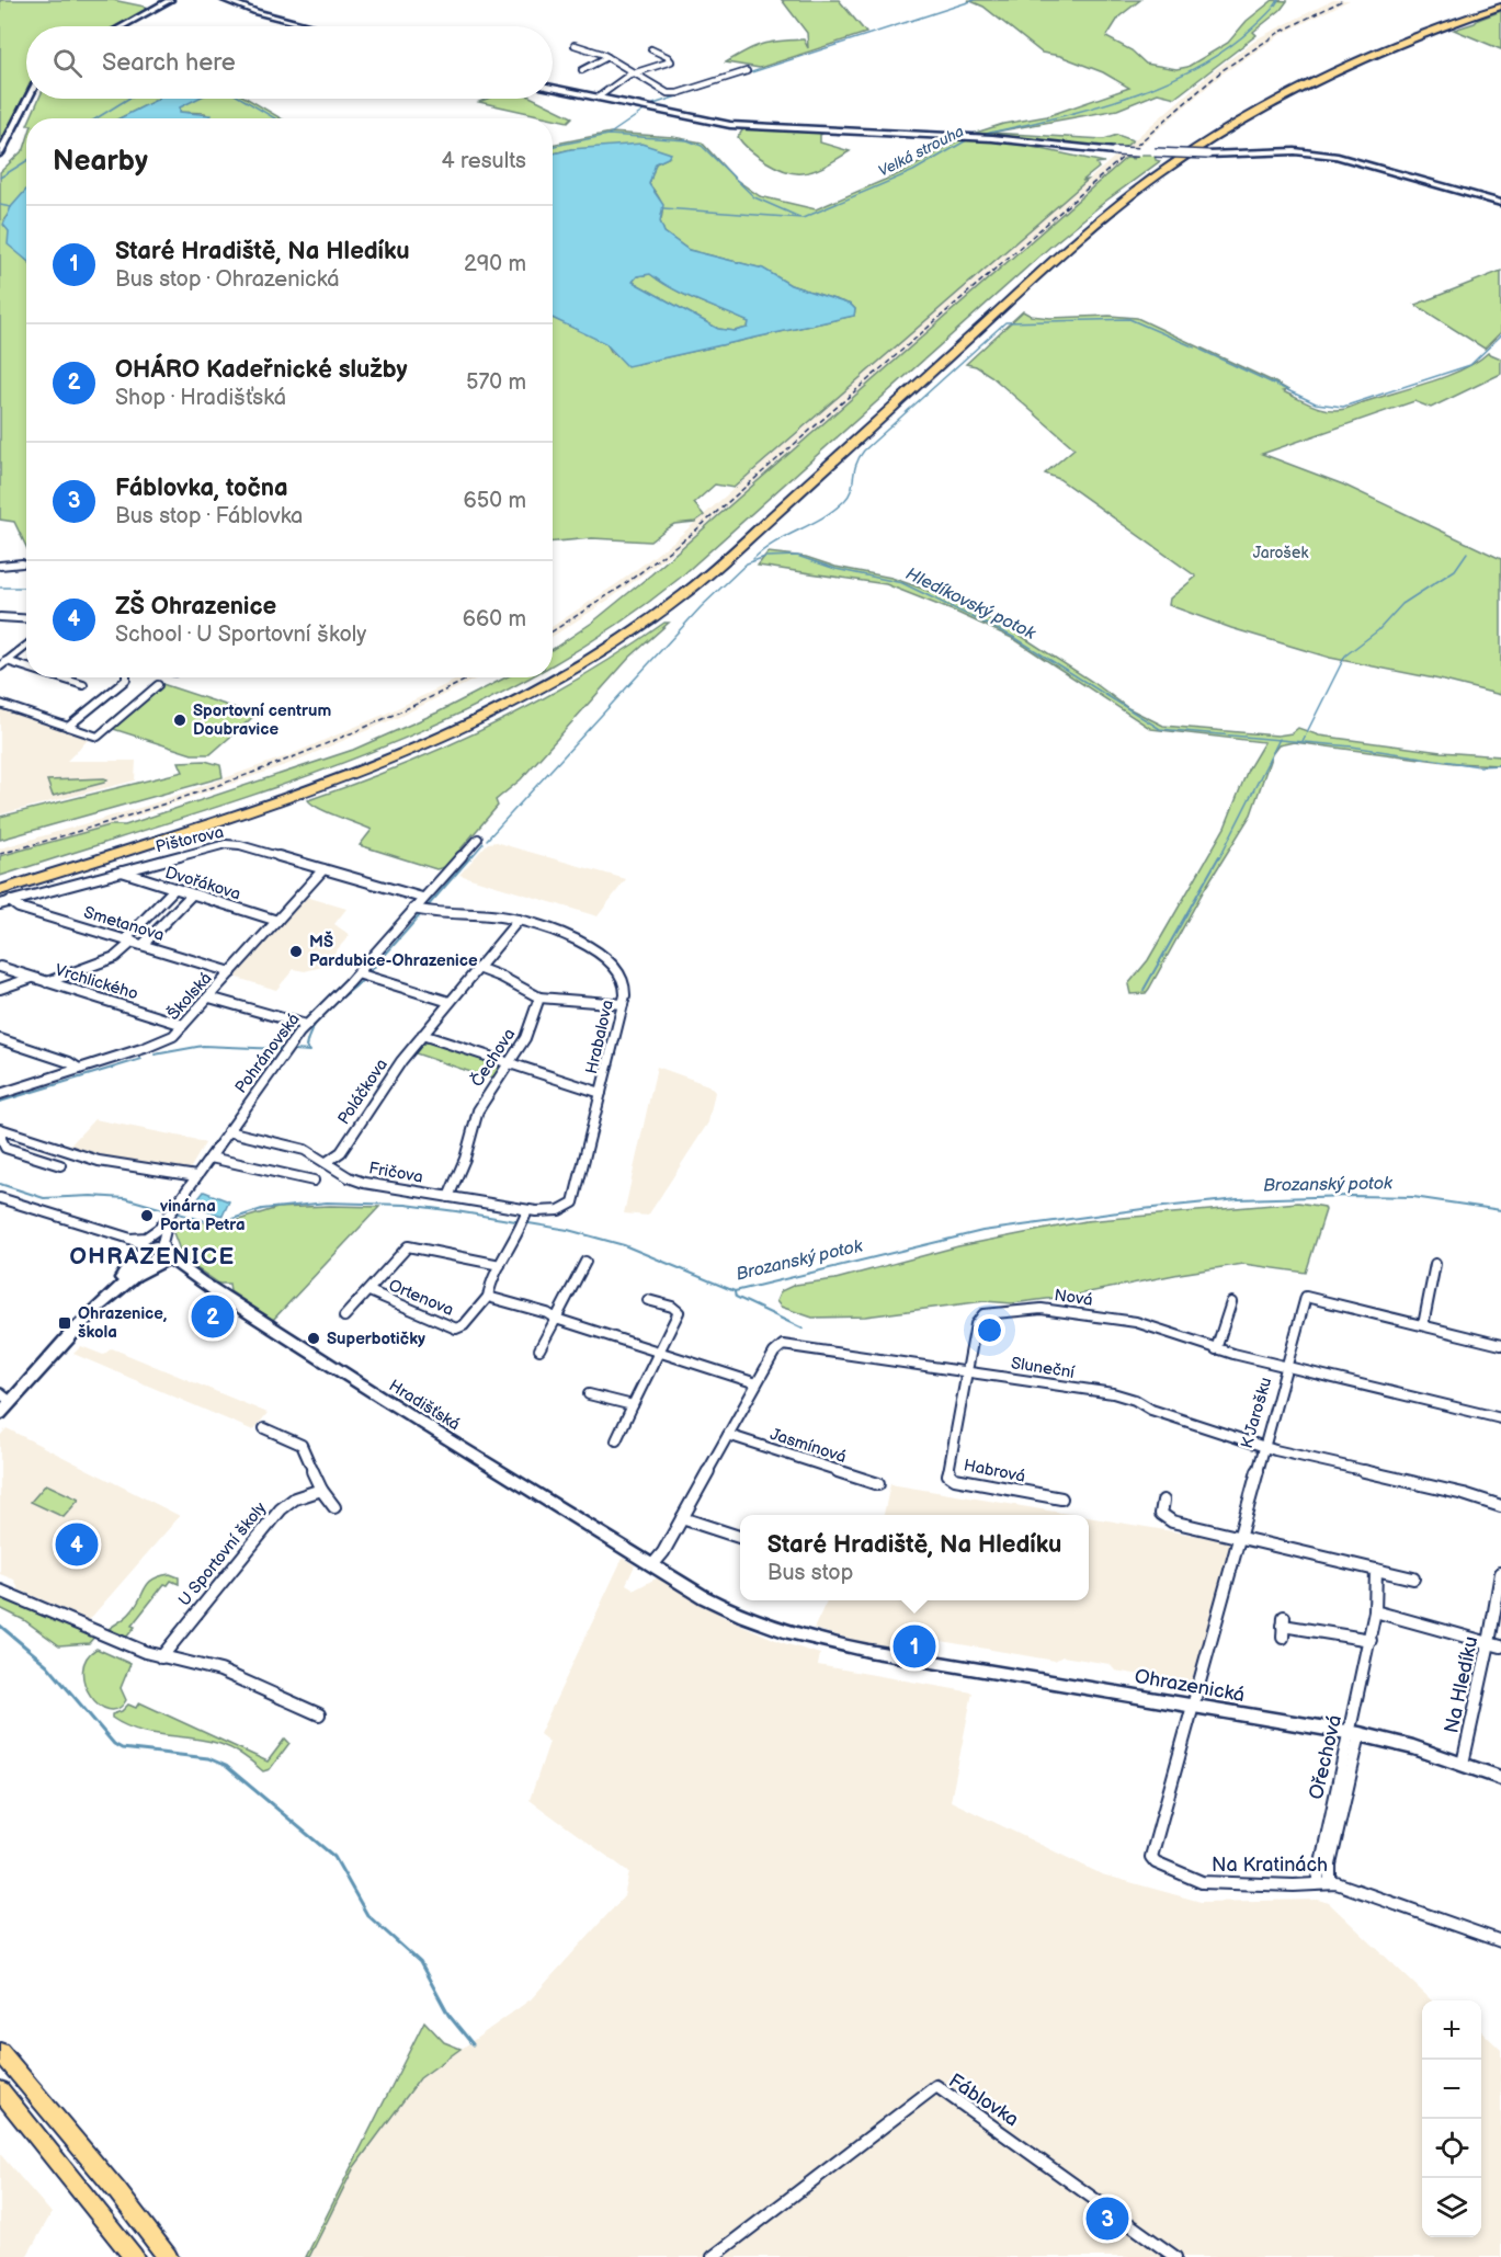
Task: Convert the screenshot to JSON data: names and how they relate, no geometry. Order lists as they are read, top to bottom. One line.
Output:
{"streets":{"street":["Pištorova","Dvořákova","Smetanova","Vrchlického","Školská","Hrabalova","Pohránovská","Čechova","Poláčkova","Fričova","Ortenova","Nová","Sluneční","Hradišťská","K Jarošku","Jasmínová","Habrová","U Sportovní školy","Na Hledíku","Ohrazenická","Ořechová","Na Kratinách","Fáblovka"]},"crossings":[["Pištorova","Dvořákova"],["Pištorova","Smetanova"],["Pištorova","Školská"],["Pištorova","Pohránovská"],["Dvořákova","Školská"],["Smetanova","Školská"],["Vrchlického","Školská"],["Hrabalova","Pohránovská"],["Hrabalova","Poláčkova"],["Hrabalova","Fričova"],["Pohránovská","Fričova"],["Pohránovská","Hradišťská"],["Čechova","Fričova"],["Poláčkova","Fričova"],["Fričova","Ortenova"],["Nová","Sluneční"],["Nová","K Jarošku"],["Nová","Habrová"],["Sluneční","Hradišťská"],["Sluneční","K Jarošku"],["Sluneční","Jasmínová"],["Sluneční","Habrová"],["Sluneční","Ohrazenická"],["Hradišťská","Ohrazenická"],["K Jarošku","Ohrazenická"],["K Jarošku","Na Kratinách"],["Na Hledíku","Ohrazenická"],["Ohrazenická","Ořechová"],["Ohrazenická","Na Kratinách"],["Ořechová","Na Kratinách"]],"districts":["OHRAZENICE"],"water":["Velká strouha","Hledíkovský potok","Brozanský potok"],"parks":["Jarošek"],"places":{"other":["Sportovní centrum Doubravice","MŠ Pardubice-Ohrazenice","vinárna Porta Petra","Superbotičky"],"transit":["Ohrazenice, škola"]},"page":{"search":"Search here","heading":["Nearby","4 results"],"list":[{"mark":"1","name":"Staré Hradiště, Na Hledíku","note":"Bus stop · Ohrazenická","value":"290 m"},{"mark":"2","name":"OHÁRO Kadeřnické služby","note":"Shop · Hradišťská","value":"570 m"},{"mark":"3","name":"Fáblovka, točna","note":"Bus stop · Fáblovka","value":"650 m"},{"mark":"4","name":"ZŠ Ohrazenice","note":"School · U Sportovní školy","value":"660 m"}],"pins":["2","4","1","3"],"popup":["Staré Hradiště, Na Hledíku","Bus stop"],"map_buttons":["+","−"]}}
